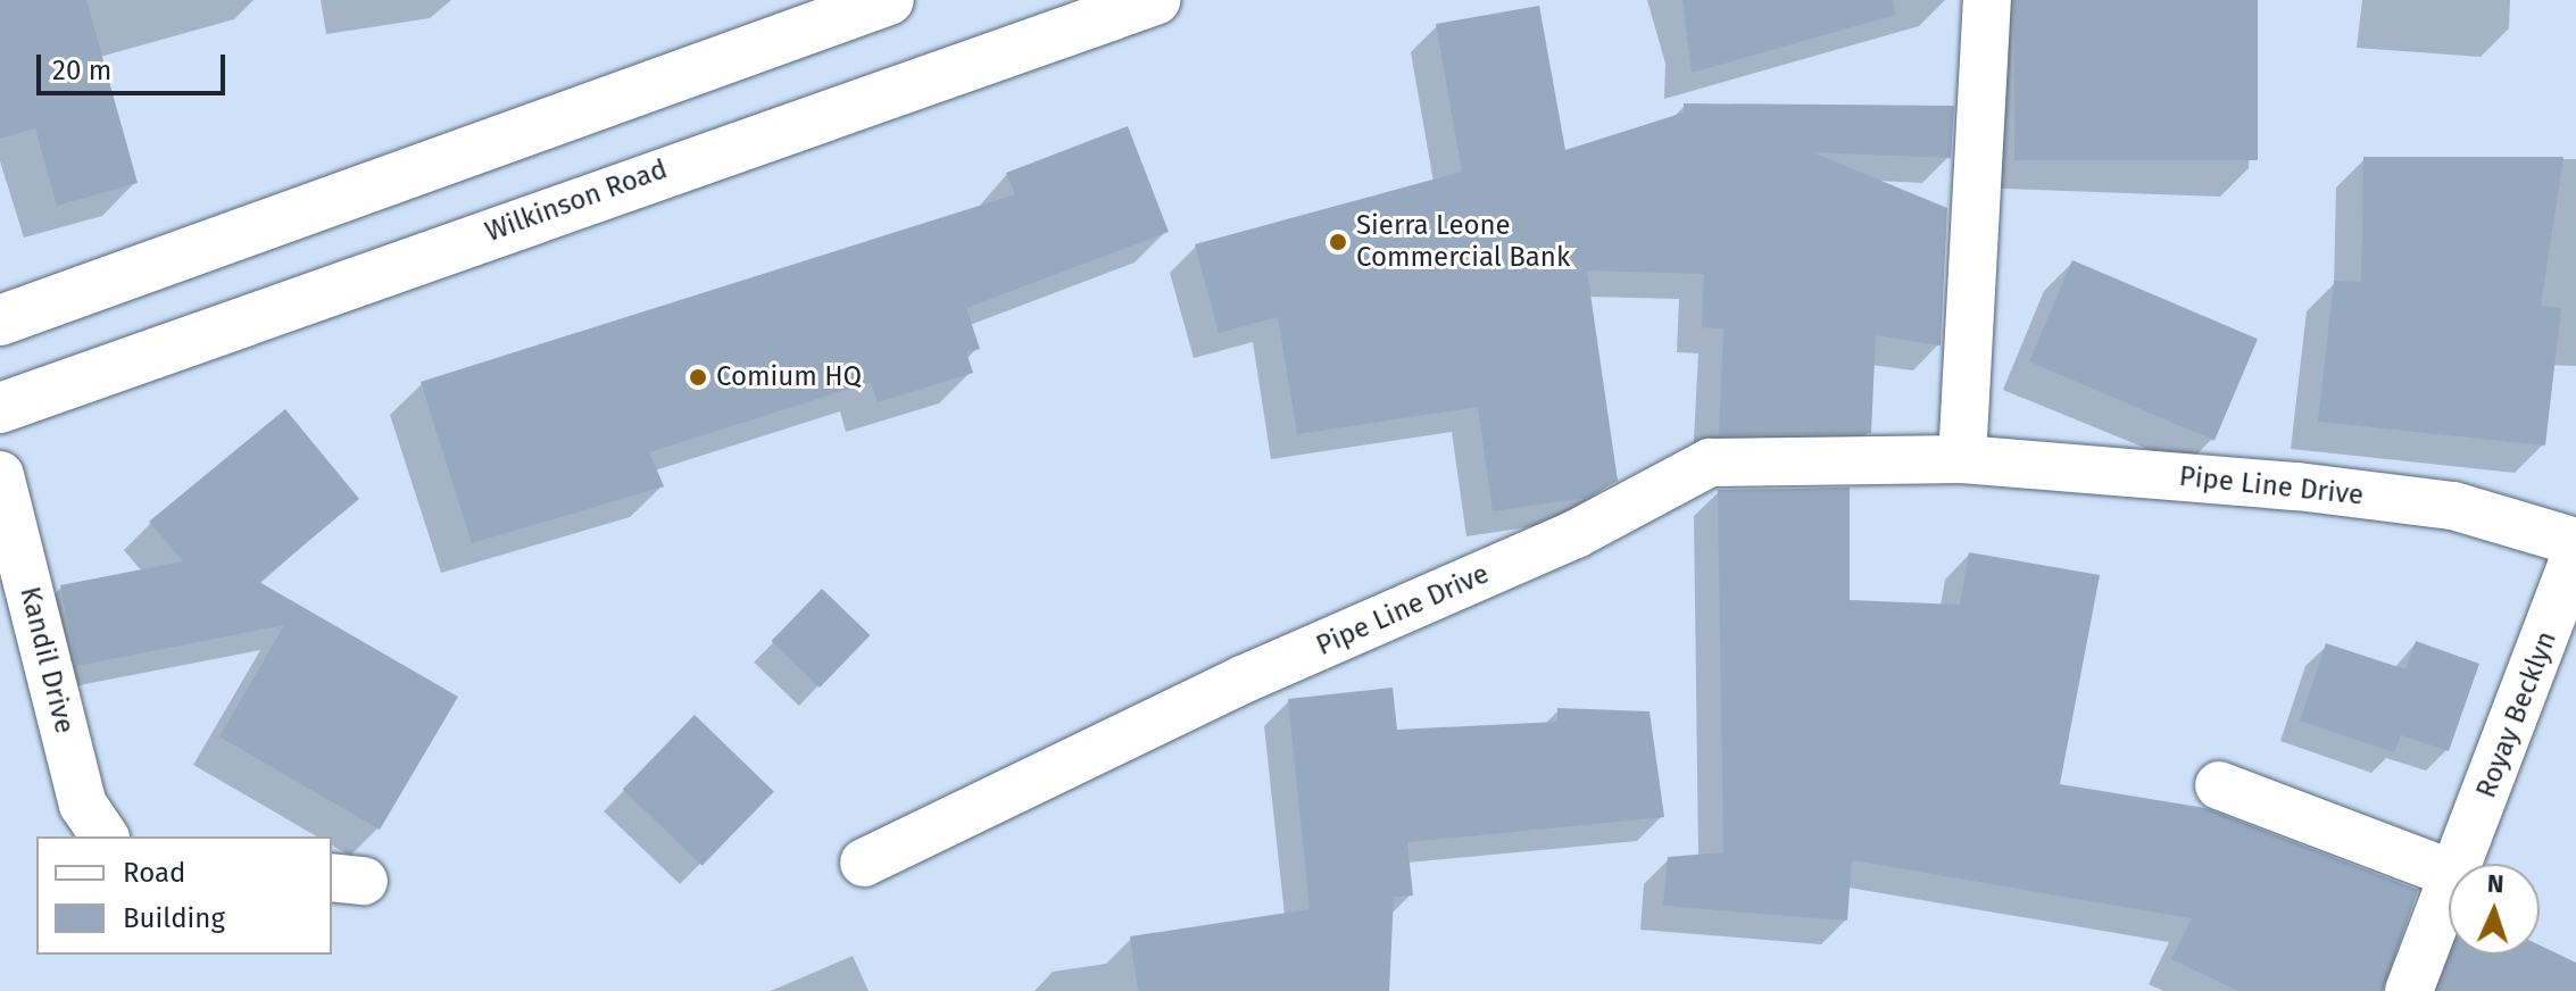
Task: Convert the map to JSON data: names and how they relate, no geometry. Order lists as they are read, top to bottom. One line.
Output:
{"streets":{"main road":["Wilkinson Road"],"street":["Pipe Line Drive","Kandil Drive","Royay Becklyn"]},"places":["Sierra Leone Commercial Bank","Comium HQ"],"legend":["Road","Building"],"scale_bar":"20 m","north":"top"}
